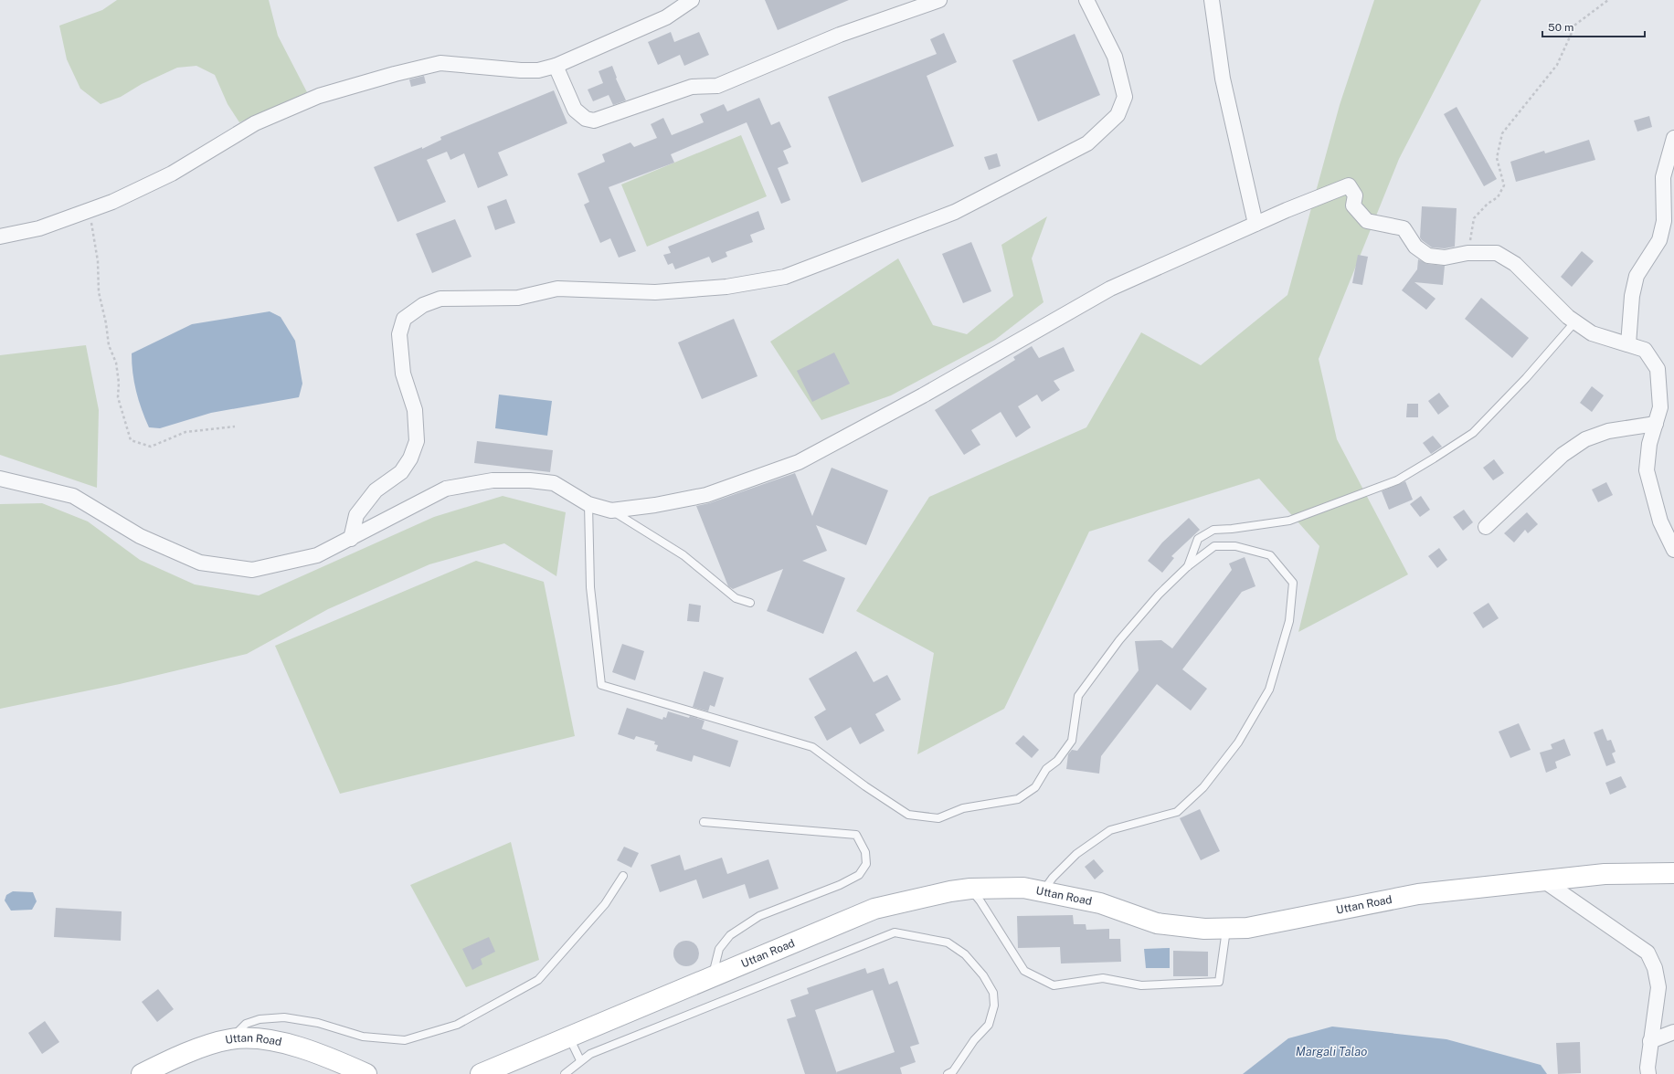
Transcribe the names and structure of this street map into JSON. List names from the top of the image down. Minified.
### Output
{"streets":{"main road":["Uttan Road"]},"water":["Margali Talao"],"scale_bar":"50 m"}
